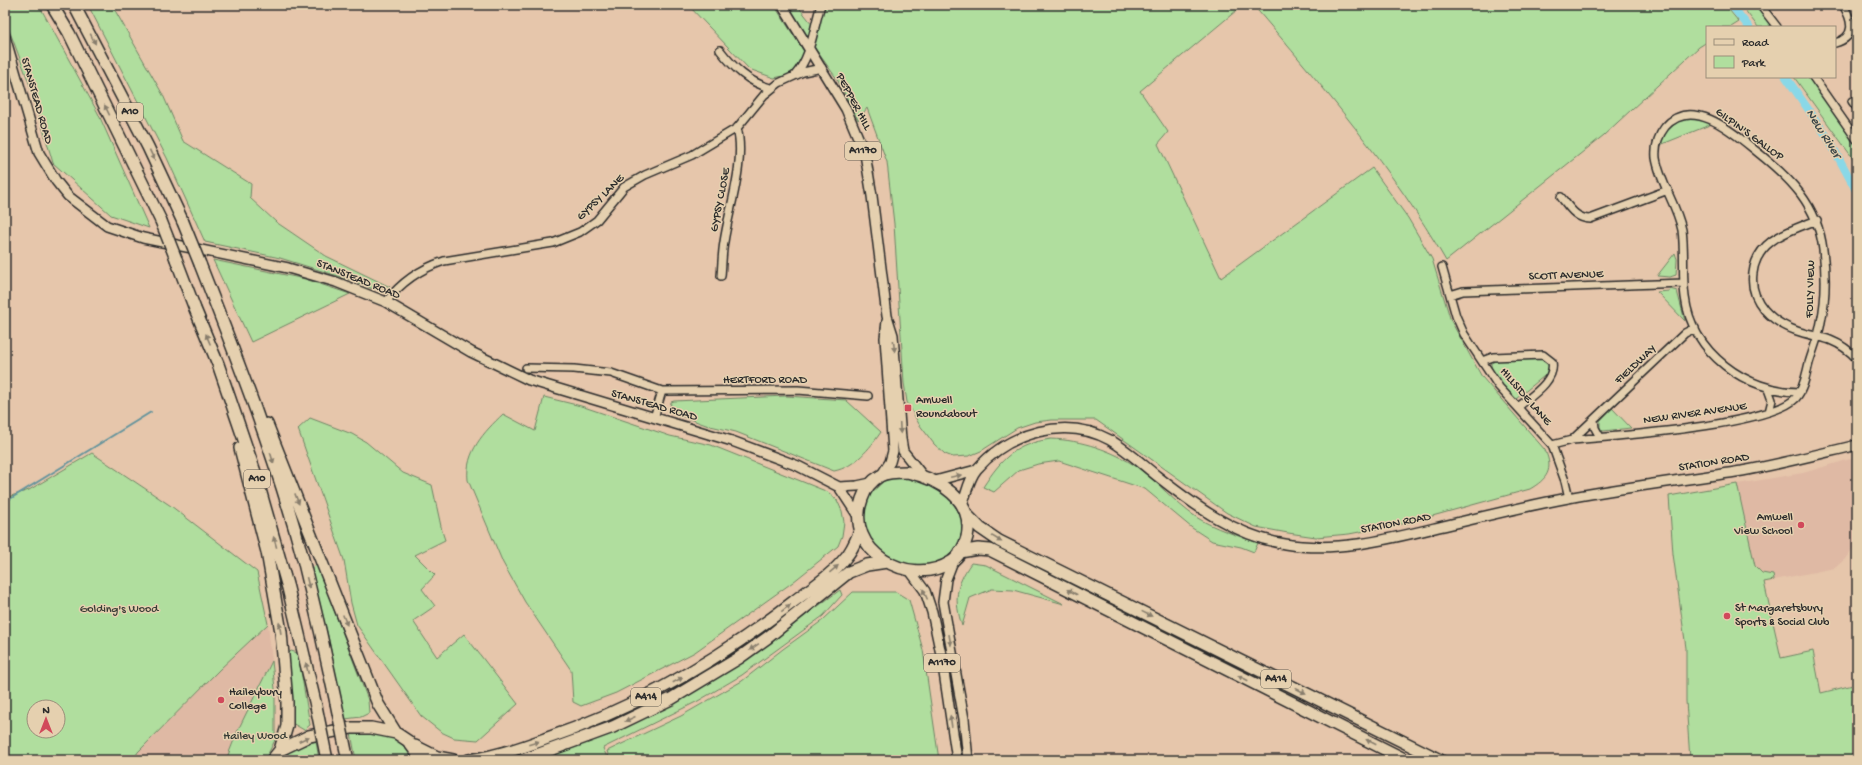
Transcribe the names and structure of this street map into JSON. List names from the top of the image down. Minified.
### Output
{"streets":{"highway":["A10","A414"],"main road":["STANSTEAD ROAD","PEPPER HILL","A1170","STATION ROAD"],"street":["GILPIN'S GALLOP","GYPSY LANE","GYPSY CLOSE","SCOTT AVENUE","FOLLY VIEW","FIELDWAY","HERTFORD ROAD","HILLSIDE LANE","NEW RIVER AVENUE"]},"crossings":[["STANSTEAD ROAD","PEPPER HILL"],["STANSTEAD ROAD","A1170"],["STANSTEAD ROAD","GYPSY LANE"],["STANSTEAD ROAD","STATION ROAD"],["STANSTEAD ROAD","A414"],["PEPPER HILL","A1170"],["PEPPER HILL","GYPSY LANE"],["PEPPER HILL","STATION ROAD"],["PEPPER HILL","A414"],["GILPIN'S GALLOP","SCOTT AVENUE"],["GILPIN'S GALLOP","FOLLY VIEW"],["GILPIN'S GALLOP","FIELDWAY"],["GILPIN'S GALLOP","NEW RIVER AVENUE"],["A1170","STATION ROAD"],["A1170","A414"],["GYPSY LANE","GYPSY CLOSE"],["SCOTT AVENUE","HILLSIDE LANE"],["FIELDWAY","NEW RIVER AVENUE"],["HILLSIDE LANE","NEW RIVER AVENUE"],["HILLSIDE LANE","STATION ROAD"],["STATION ROAD","A414"]],"water":["New River"],"parks":["Golding's Wood","Hailey Wood"],"places":{"transit":["Amwell Roundabout"],"other":["Amwell View School","St Margaretsbury Sports & Social Club","Haileybury College"]},"legend":["Road","Park"],"north":"top"}
